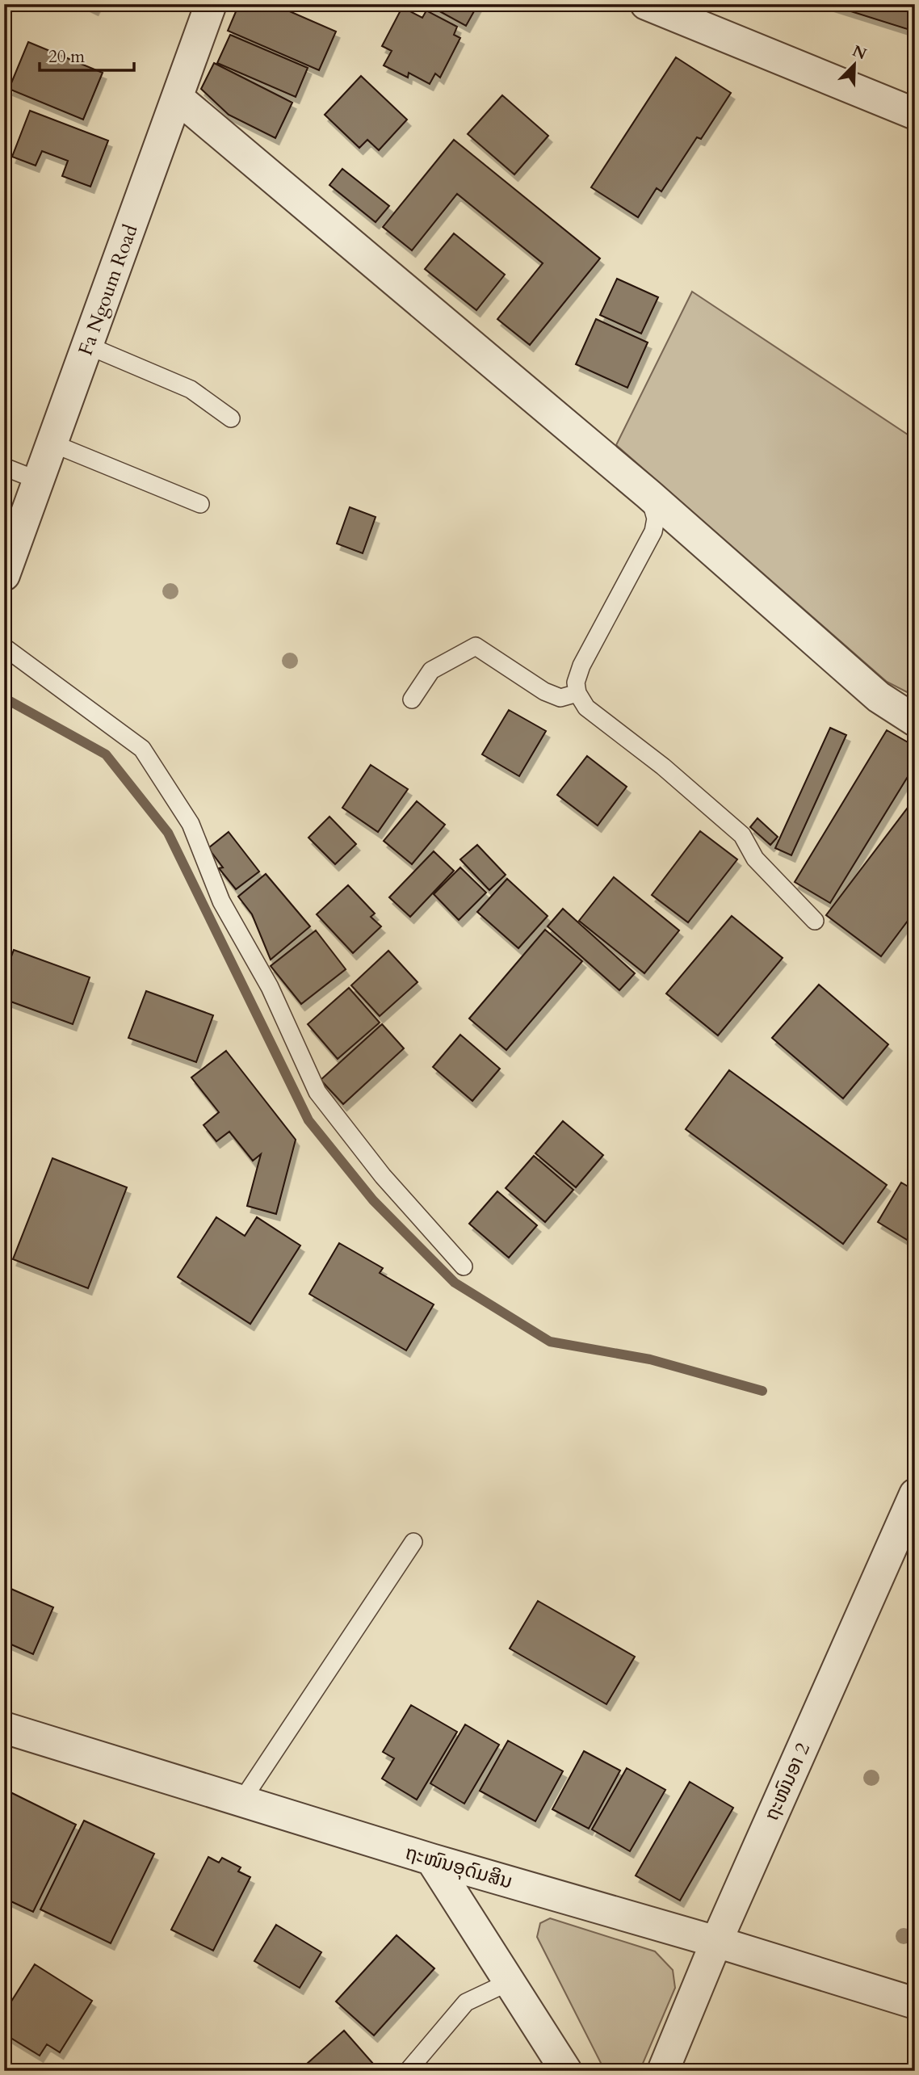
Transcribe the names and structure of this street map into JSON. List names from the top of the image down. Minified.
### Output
{"streets":{"street":["Fa Ngoum Road","ຖະໜົນອາ 2","ຖະໜົນອຸດົມສິນ"]},"crossings":[["ຖະໜົນອາ 2","ຖະໜົນອຸດົມສິນ"]],"scale_bar":"20 m","north":"top right"}
